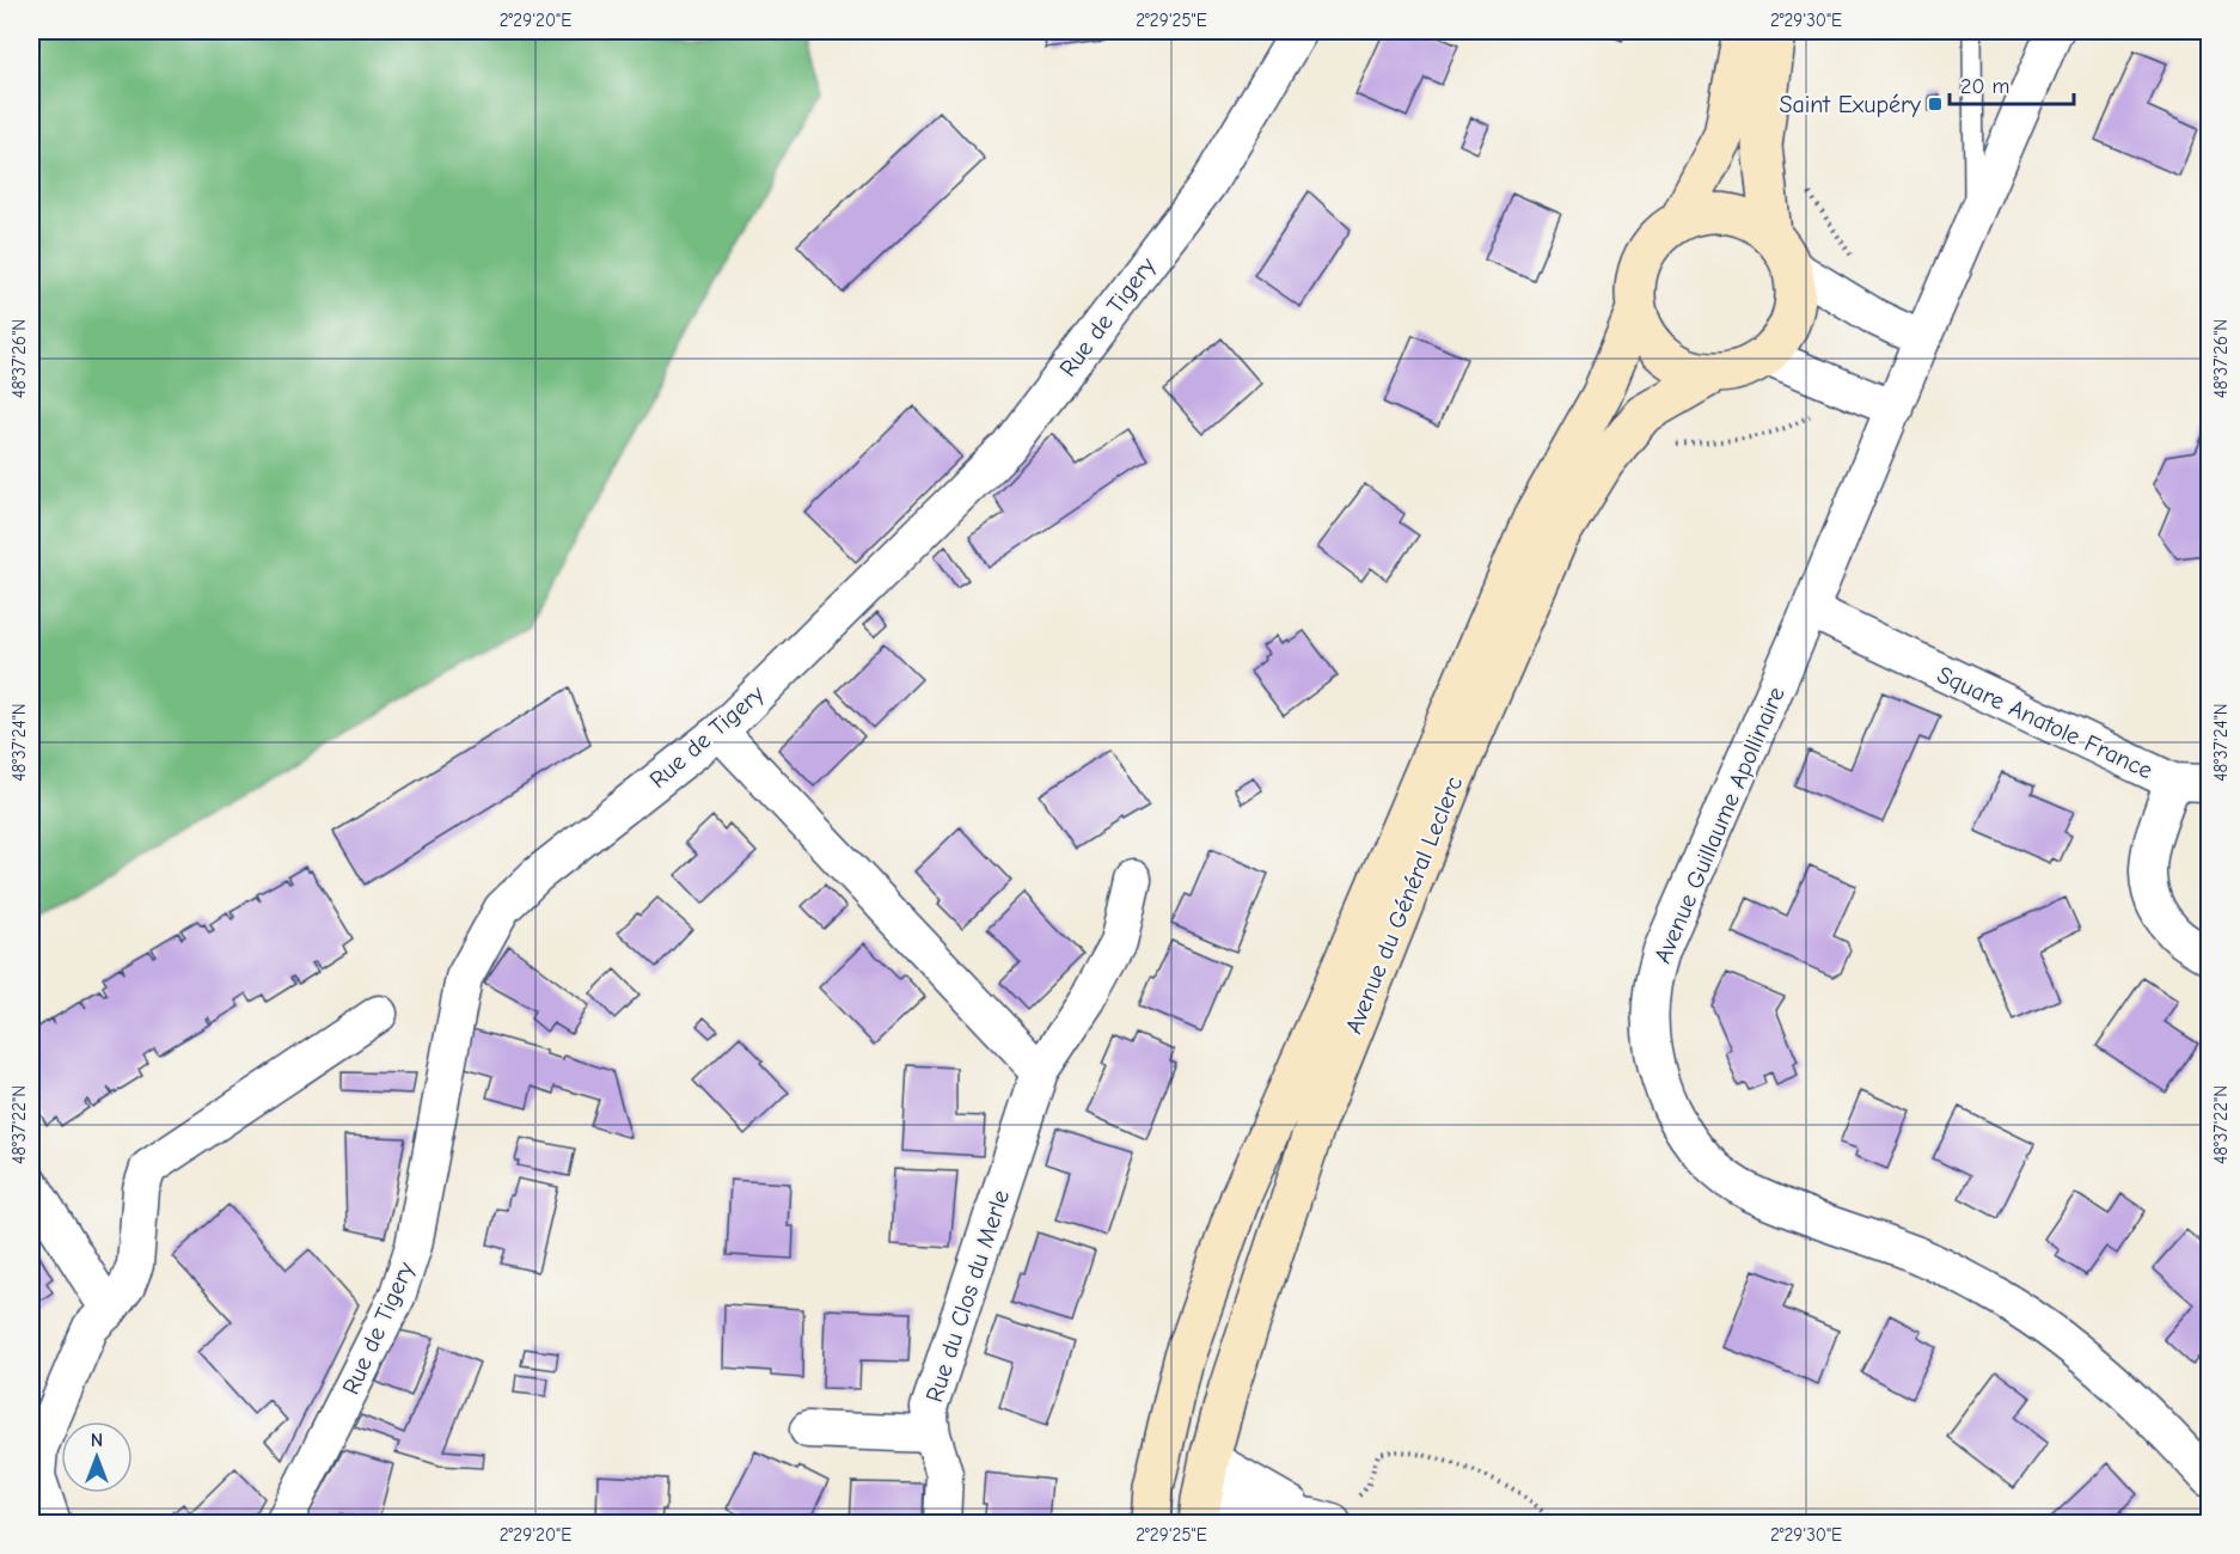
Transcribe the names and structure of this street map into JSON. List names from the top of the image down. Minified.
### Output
{"streets":{"main road":["Avenue du Général Leclerc"],"street":["Rue de Tigery","Square Anatole France","Avenue Guillaume Apollinaire","Rue du Clos du Merle"]},"crossings":[["Square Anatole France","Avenue Guillaume Apollinaire"]],"places":{"transit":["Saint Exupéry"]},"scale_bar":"20 m","north":"top","coordinates":["2°29'20\"E","2°29'25\"E","2°29'30\"E","48°37'26\"N","48°37'24\"N","48°37'22\"N"]}
